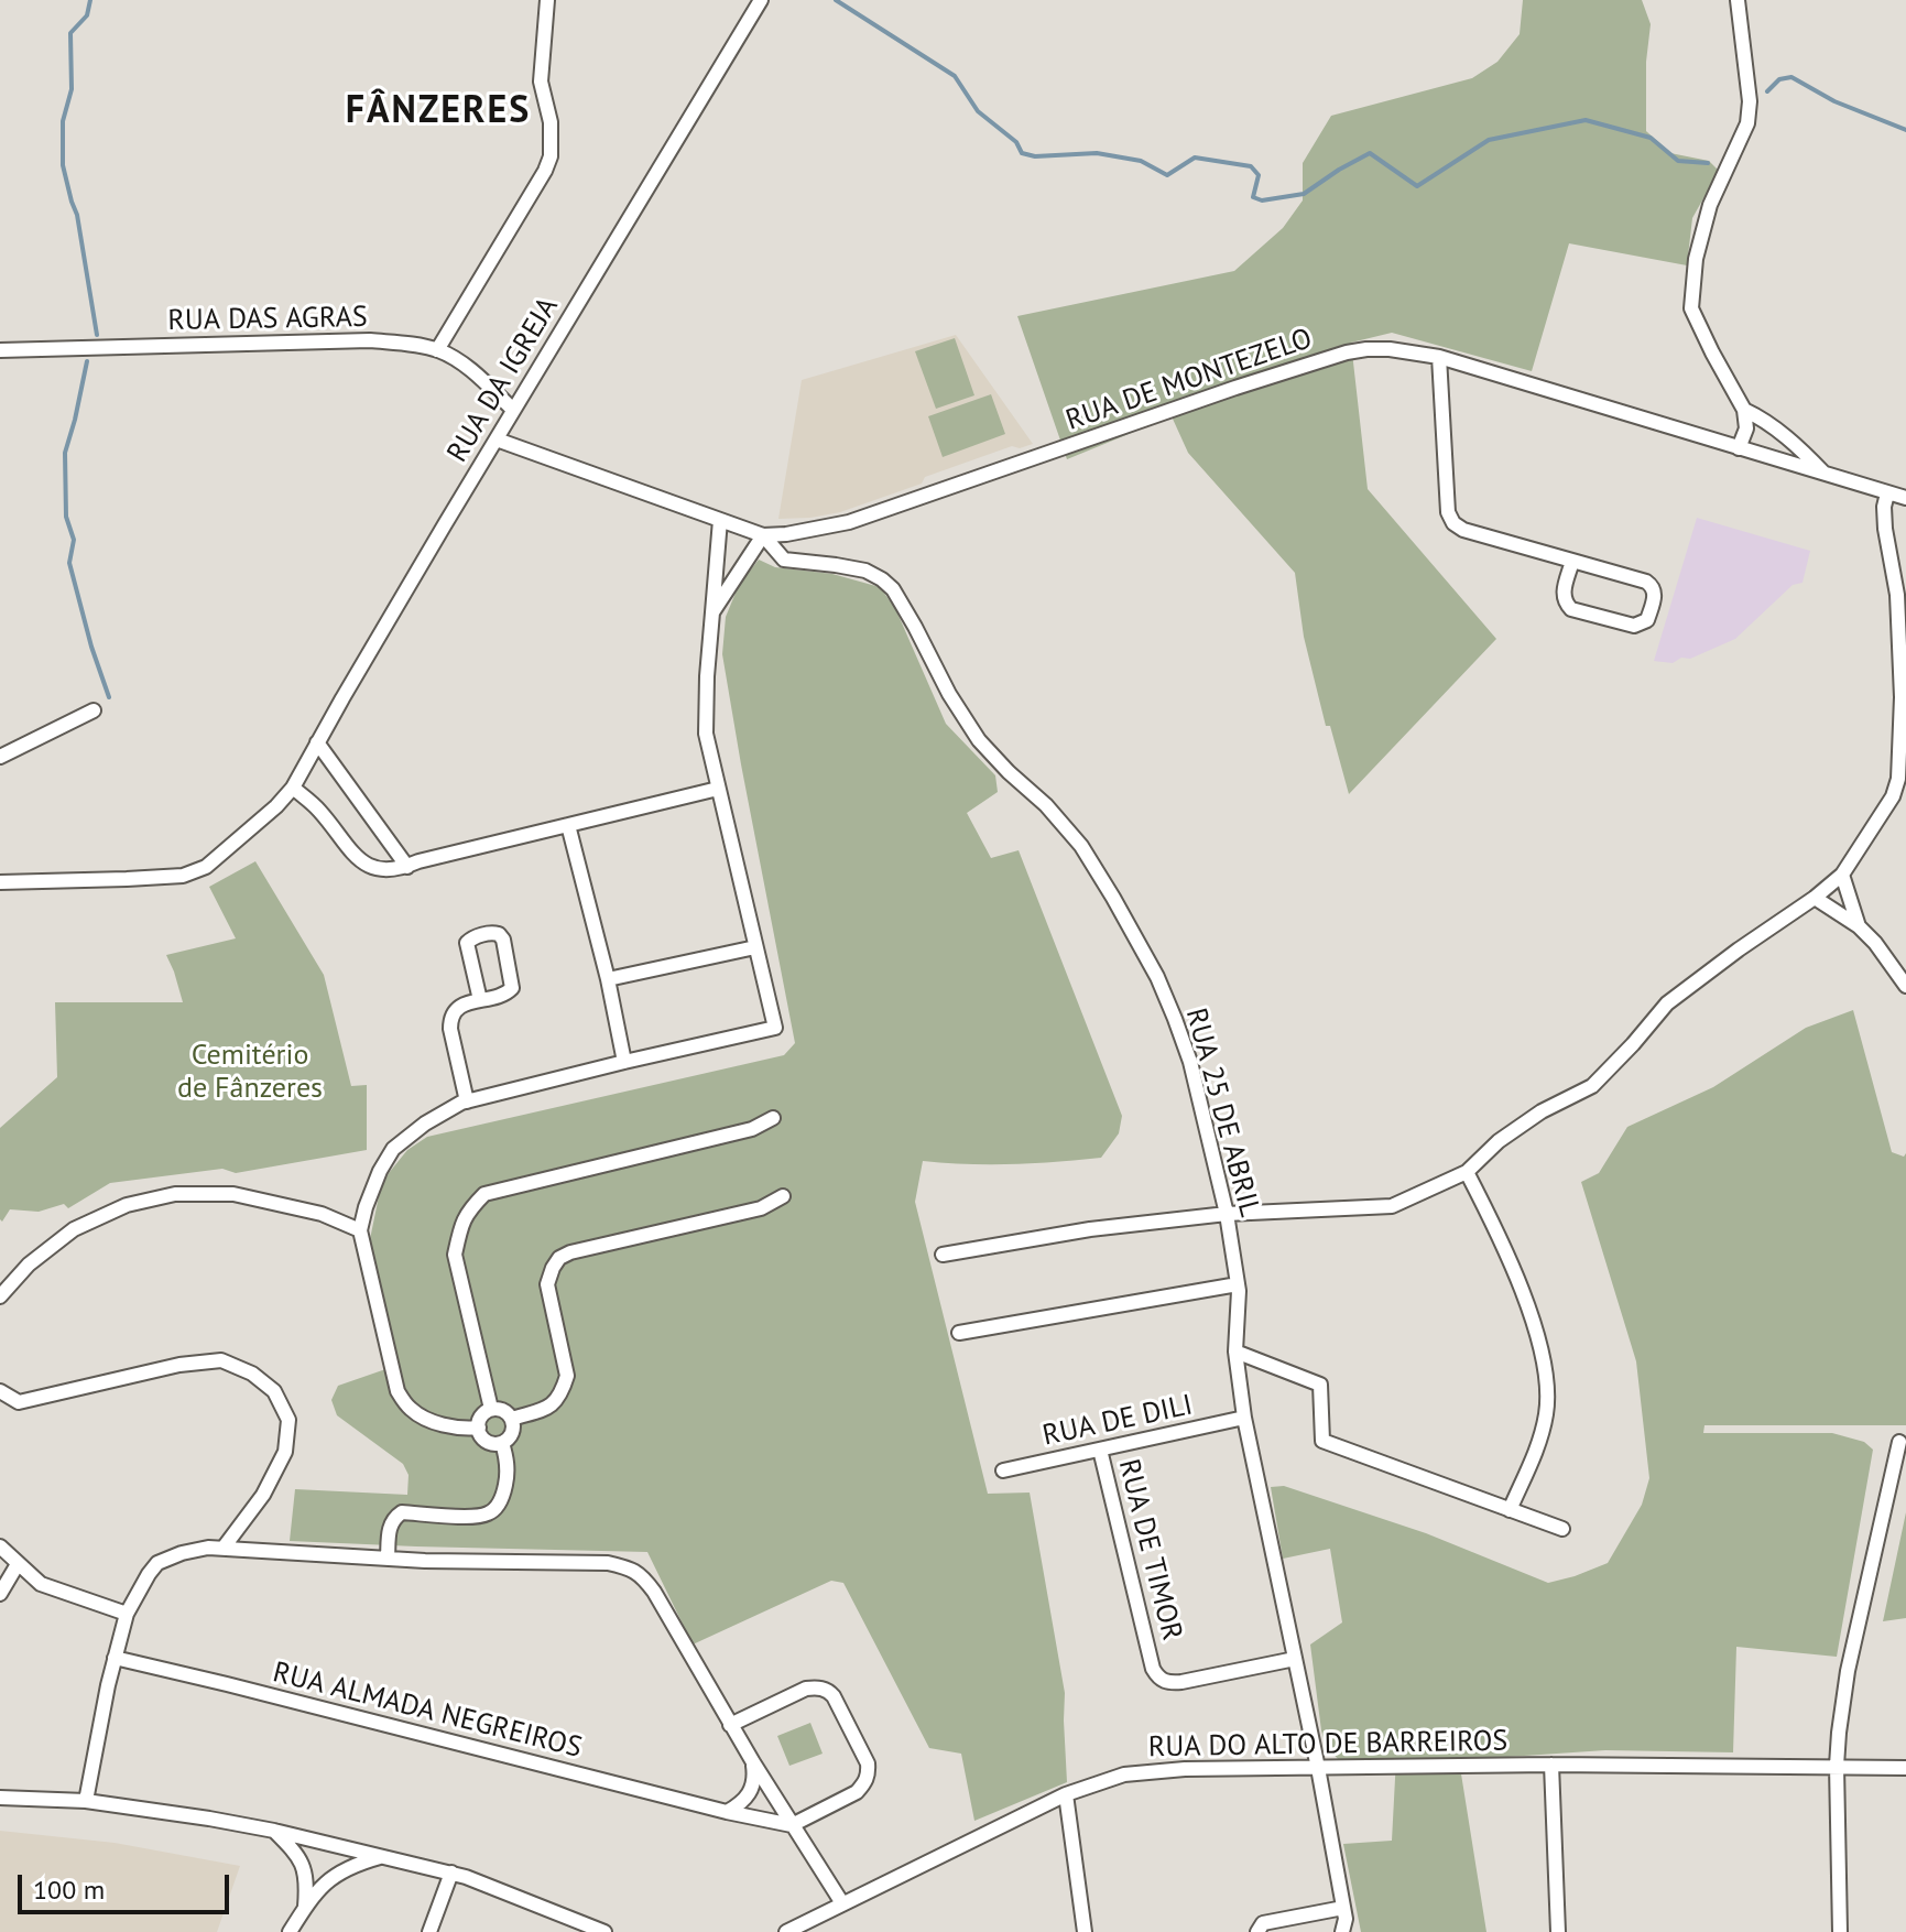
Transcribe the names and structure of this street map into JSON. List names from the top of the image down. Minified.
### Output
{"streets":{"street":["RUA DAS AGRAS","RUA DA IGREJA","RUA DE MONTEZELO","RUA 25 DE ABRIL","RUA DE DILI","RUA DE TIMOR","RUA ALMADA NEGREIROS","RUA DO ALTO DE BARREIROS"]},"crossings":[["RUA DAS AGRAS","RUA DA IGREJA"],["RUA DA IGREJA","RUA DE MONTEZELO"],["RUA DE MONTEZELO","RUA 25 DE ABRIL"],["RUA 25 DE ABRIL","RUA DE DILI"],["RUA 25 DE ABRIL","RUA DE TIMOR"],["RUA 25 DE ABRIL","RUA DO ALTO DE BARREIROS"],["RUA DE DILI","RUA DE TIMOR"]],"districts":["FÂNZERES"],"parks":["Cemitério de Fânzeres"],"scale_bar":"100 m"}
